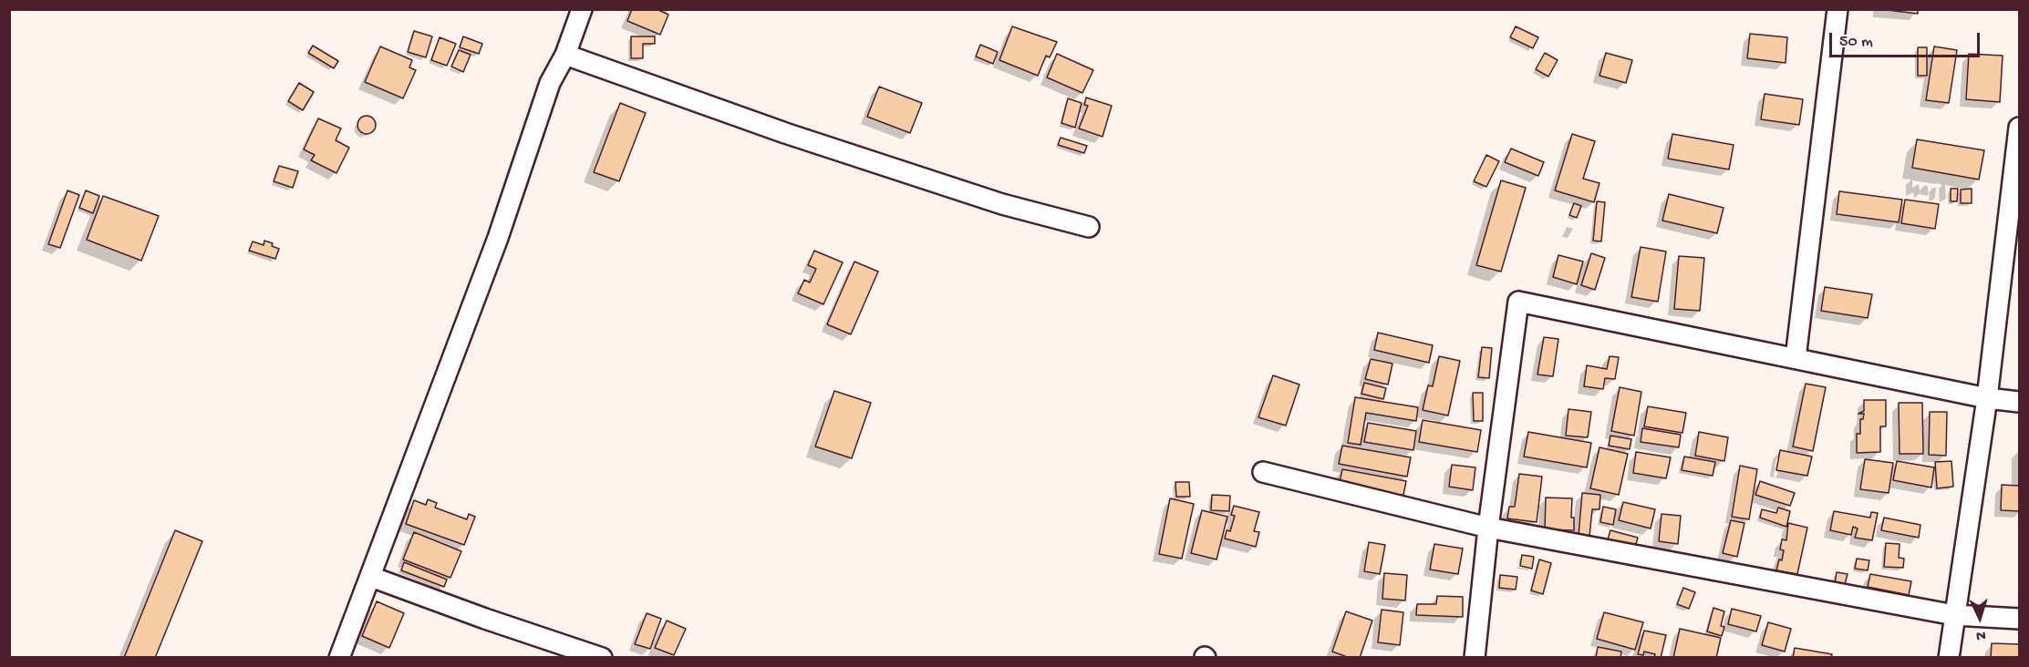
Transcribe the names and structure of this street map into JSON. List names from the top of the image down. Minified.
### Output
{"scale_bar":"50 m","north":"bottom"}
